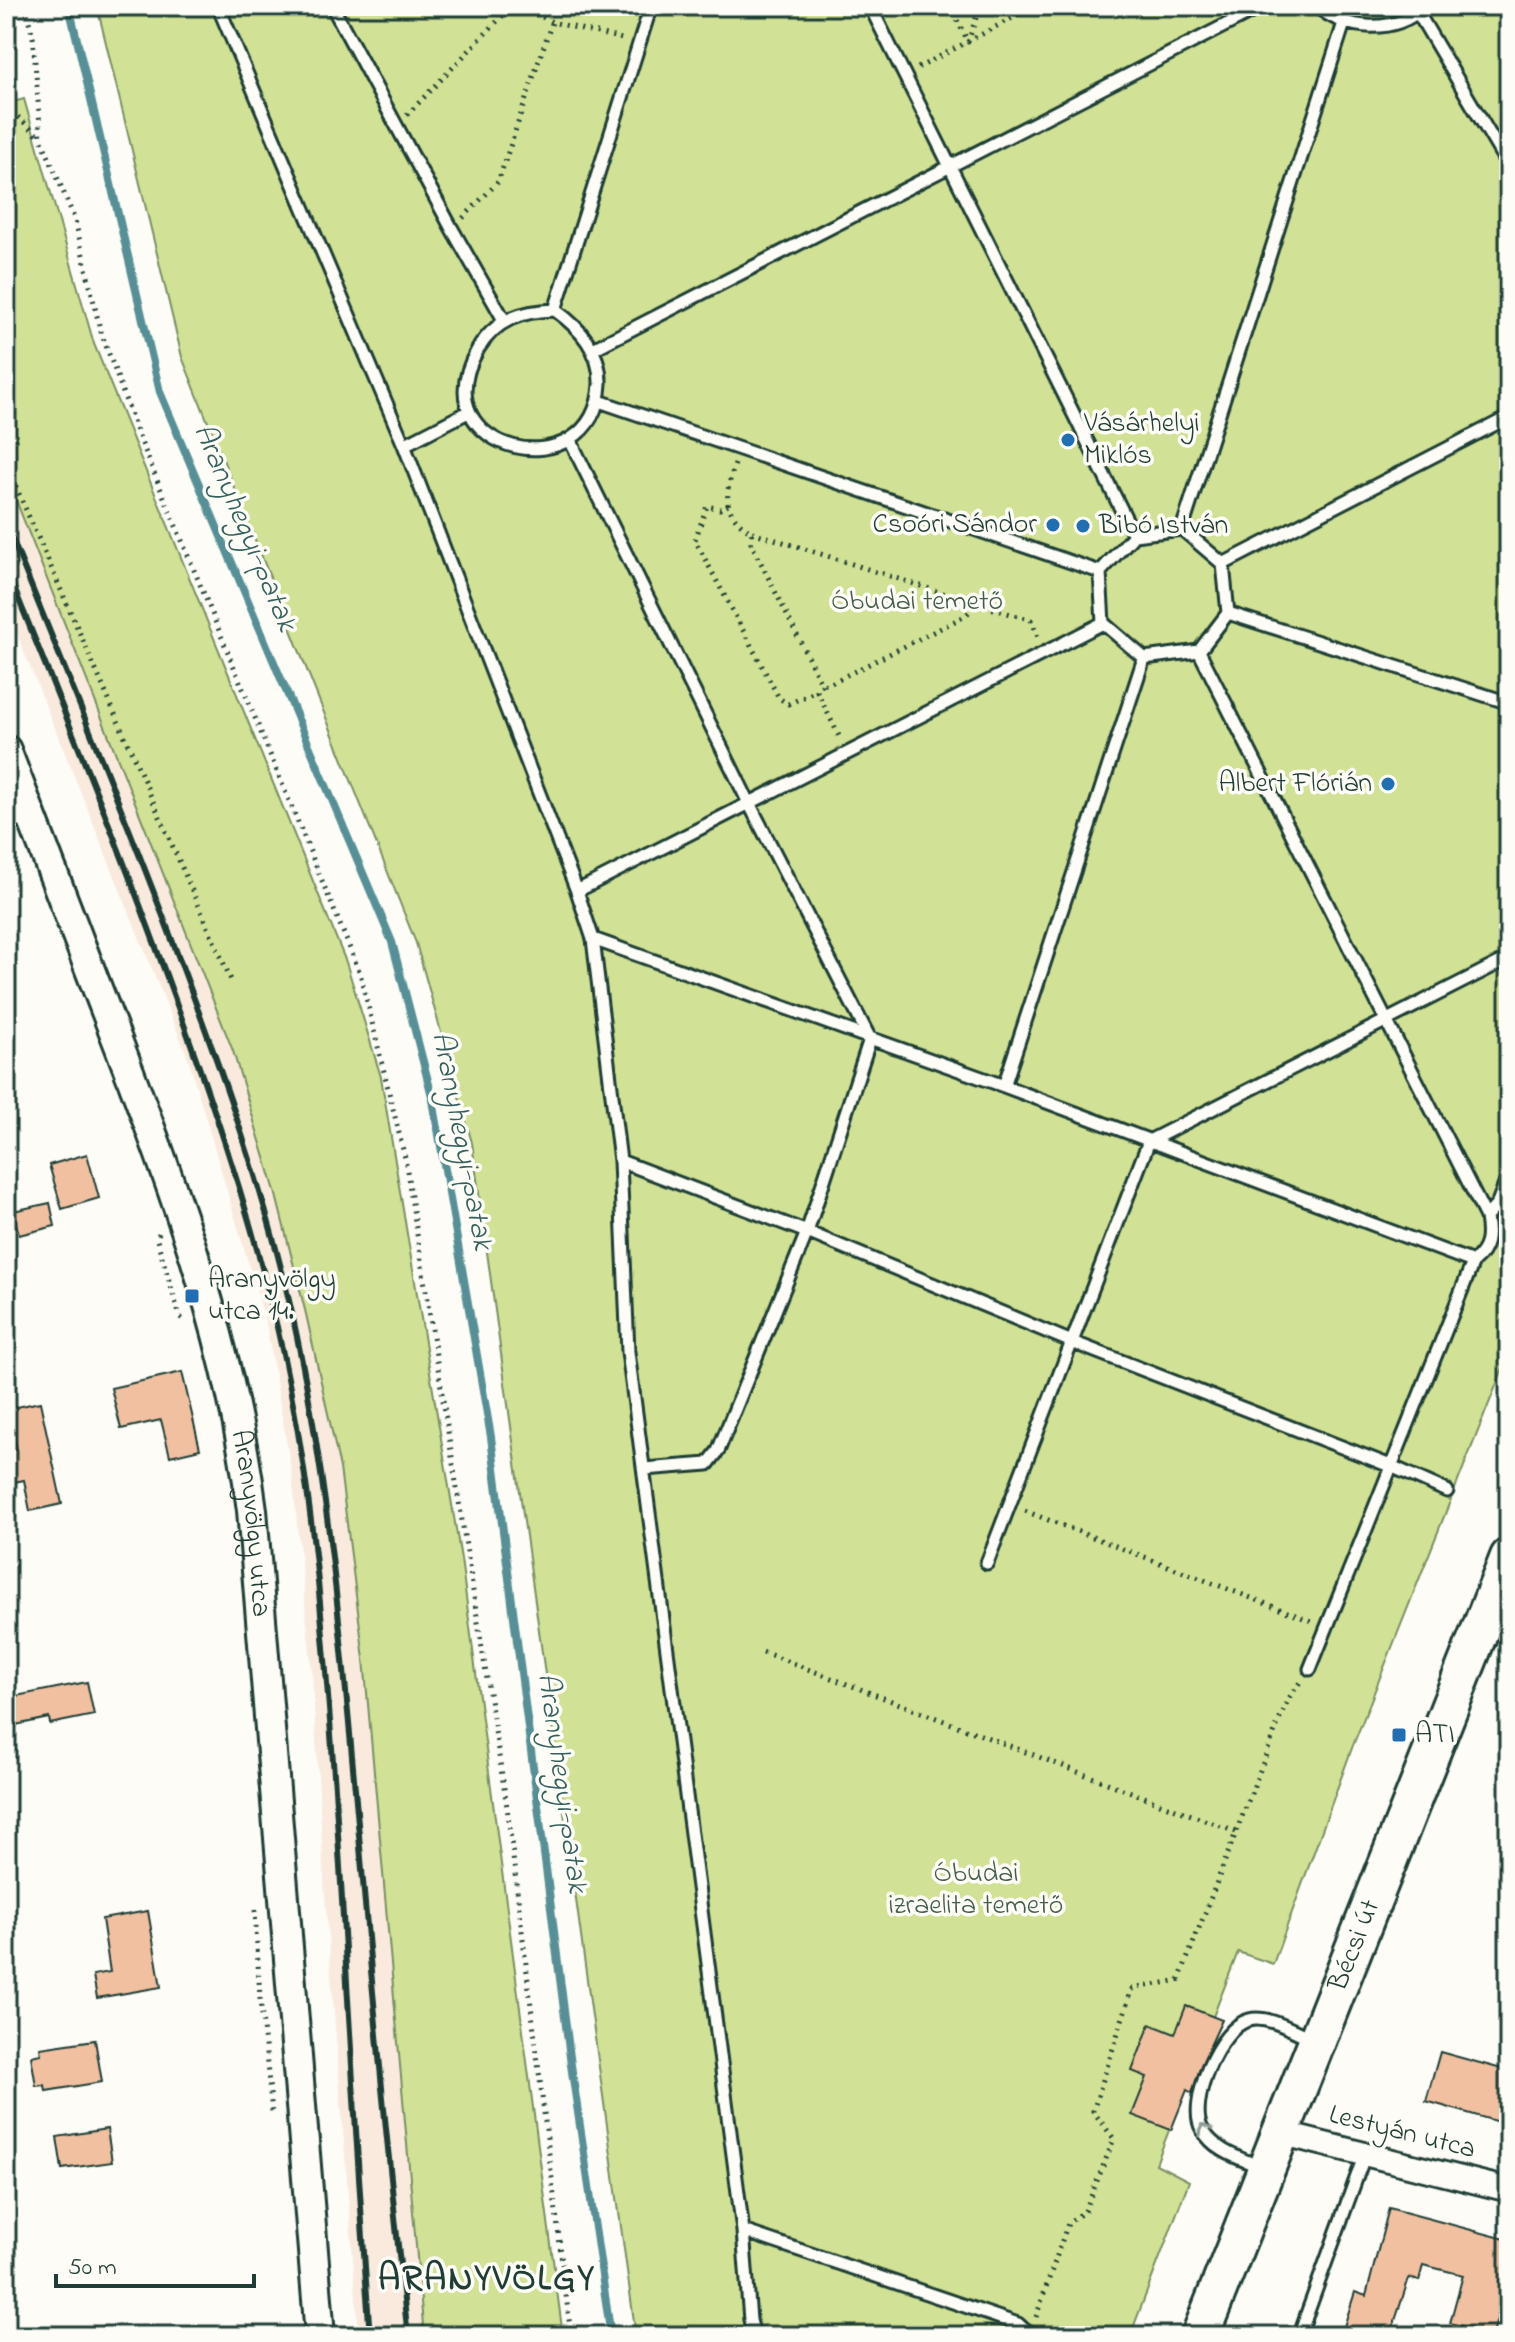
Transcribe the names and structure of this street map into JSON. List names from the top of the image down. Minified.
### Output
{"streets":{"main road":["Bécsi út"],"street":["Aranyvölgy utca","Lestyán utca"]},"crossings":[["Bécsi út","Lestyán utca"]],"districts":["ARANYVÖLGY"],"water":["Aranyhegyi-patak"],"parks":["Óbudai temető","Óbudai izraelita temető"],"places":{"other":["Vásárhelyi Miklós","Csoóri Sándor","Bibó István","Albert Flórián"],"transit":["Aranyvölgy utca 14.","ATI"]},"scale_bar":"50 m"}
